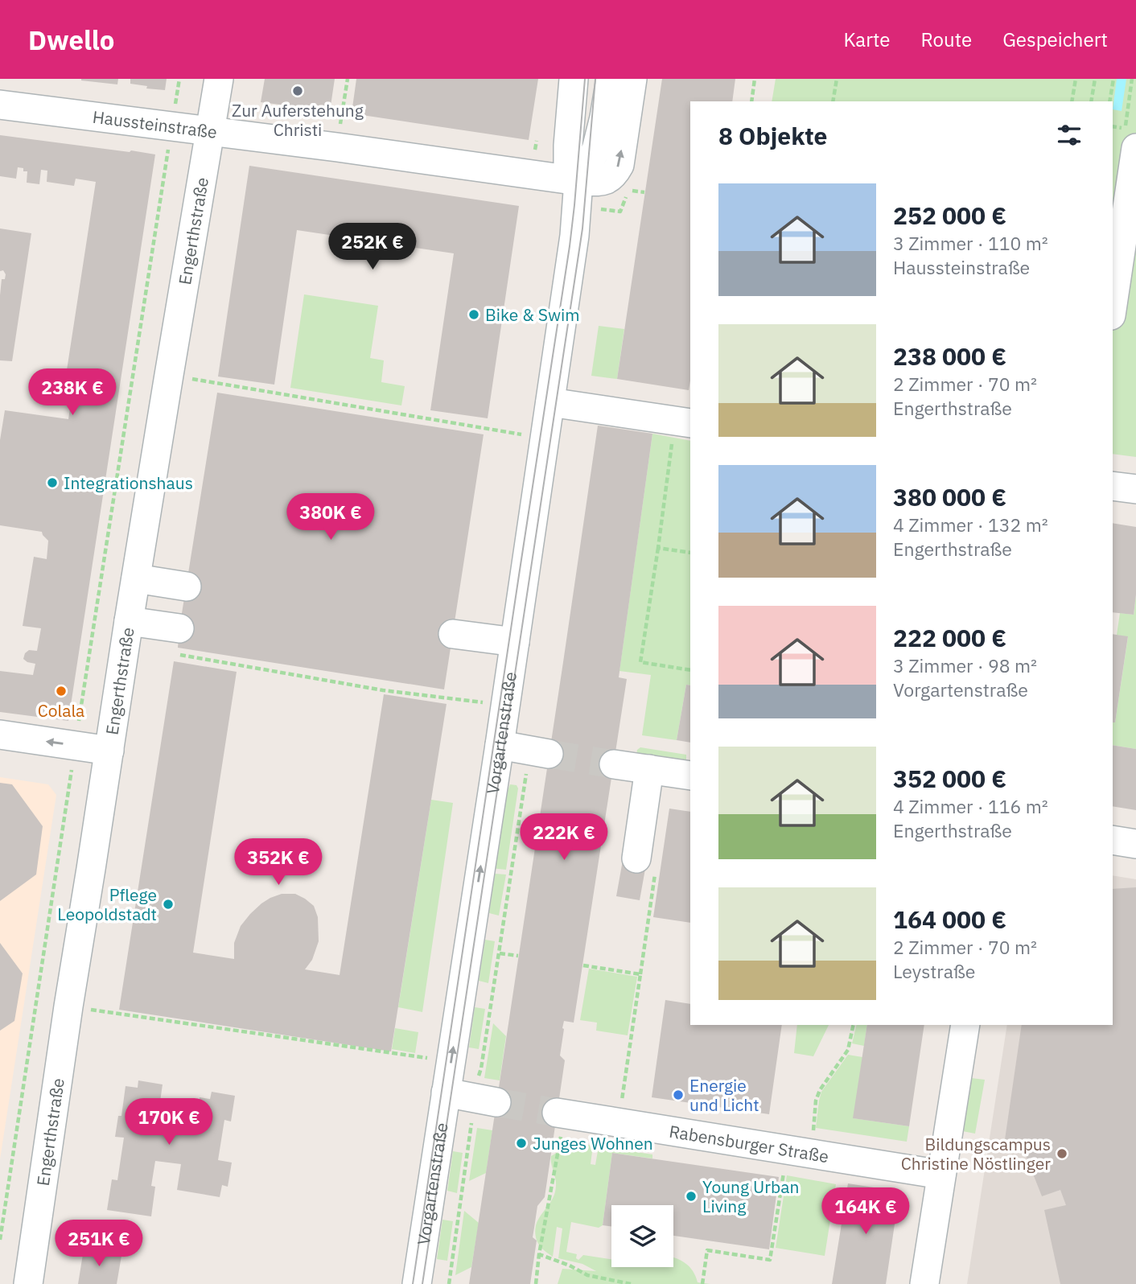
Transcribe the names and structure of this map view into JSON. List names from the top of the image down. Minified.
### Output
{"streets":{"street":["Haussteinstraße","Engerthstraße","Vorgartenstraße","Rabensburger Straße"]},"crossings":[["Haussteinstraße","Engerthstraße"],["Haussteinstraße","Vorgartenstraße"]],"places":["Zur Auferstehung Christi","Bike & Swim","Integrationshaus","Colala","Pflege Leopoldstadt","Energie und Licht","Junges Wohnen","Bildungscampus Christine Nöstlinger","Young Urban Living"],"page":{"header":"Dwello","nav":["Karte","Route","Gespeichert"],"heading":"8 Objekte","list":[{"name":"252 000 €","note":"3 Zimmer · 110 m² · Haussteinstraße"},{"name":"238 000 €","note":"2 Zimmer · 70 m² · Engerthstraße"},{"name":"380 000 €","note":"4 Zimmer · 132 m² · Engerthstraße"},{"name":"222 000 €","note":"3 Zimmer · 98 m² · Vorgartenstraße"},{"name":"352 000 €","note":"4 Zimmer · 116 m² · Engerthstraße"},{"name":"164 000 €","note":"2 Zimmer · 70 m² · Leystraße"}],"price":["252K €","238K €","380K €","222K €","352K €","170K €","164K €","251K €"]}}
